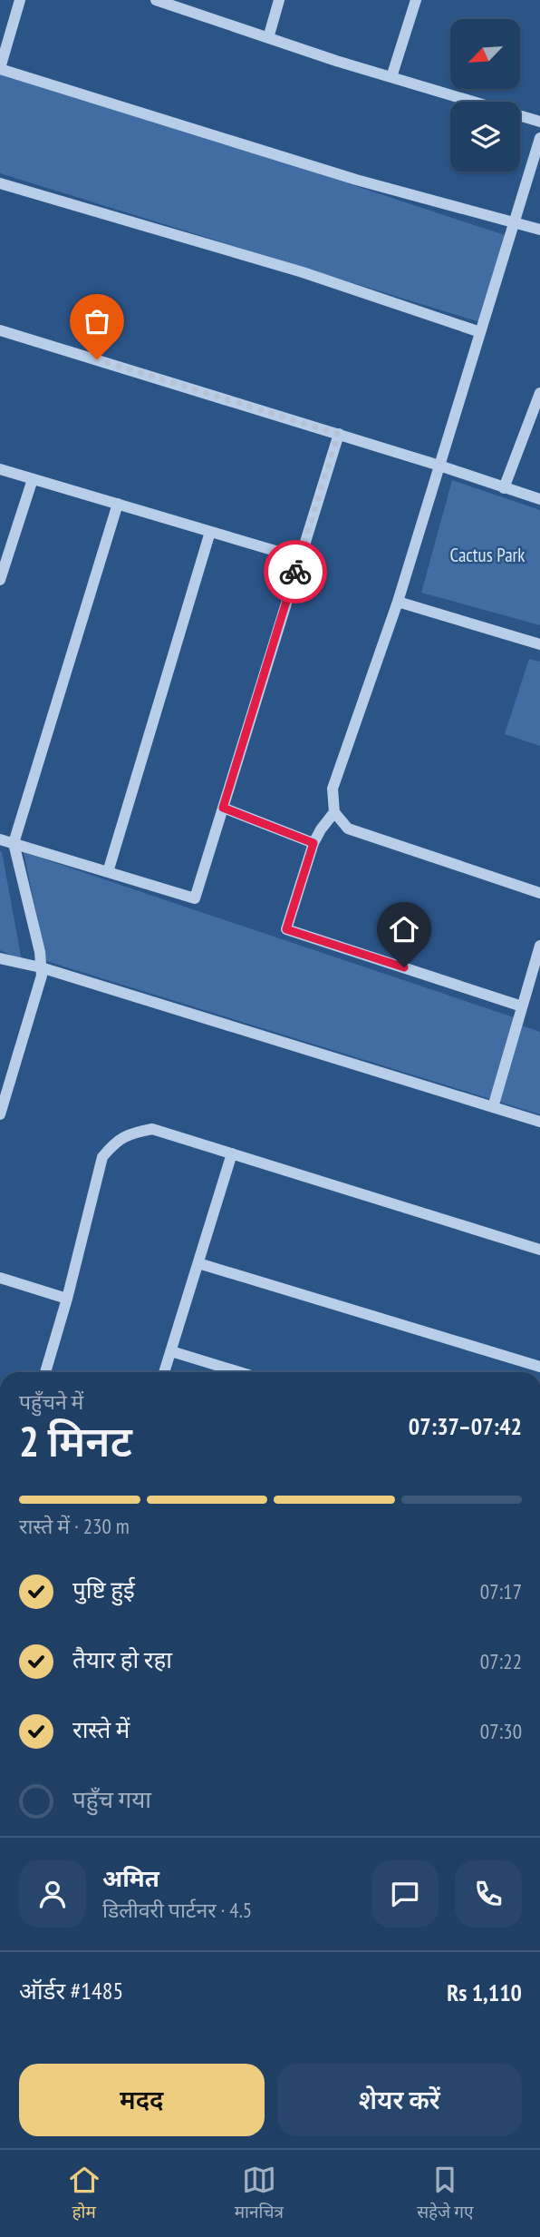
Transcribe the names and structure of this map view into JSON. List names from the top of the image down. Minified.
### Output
{"parks":["Cactus Park"],"north":"bottom left","page":{"heading":["2 मिनट","पहुँचने में","07:37–07:42"],"panel":["अमित","डिलीवरी पार्टनर · 4.5","ऑर्डर #1485","Rs 1,110"],"bar":"रास्ते में · 230 m","list":[["पुष्टि हुई","07:17"],["तैयार हो रहा","07:22"],["रास्ते में","07:30"],"पहुँच गया"],"buttons":["मदद","शेयर करें"],"tabs":["होम","मानचित्र","सहेजे गए"]}}
